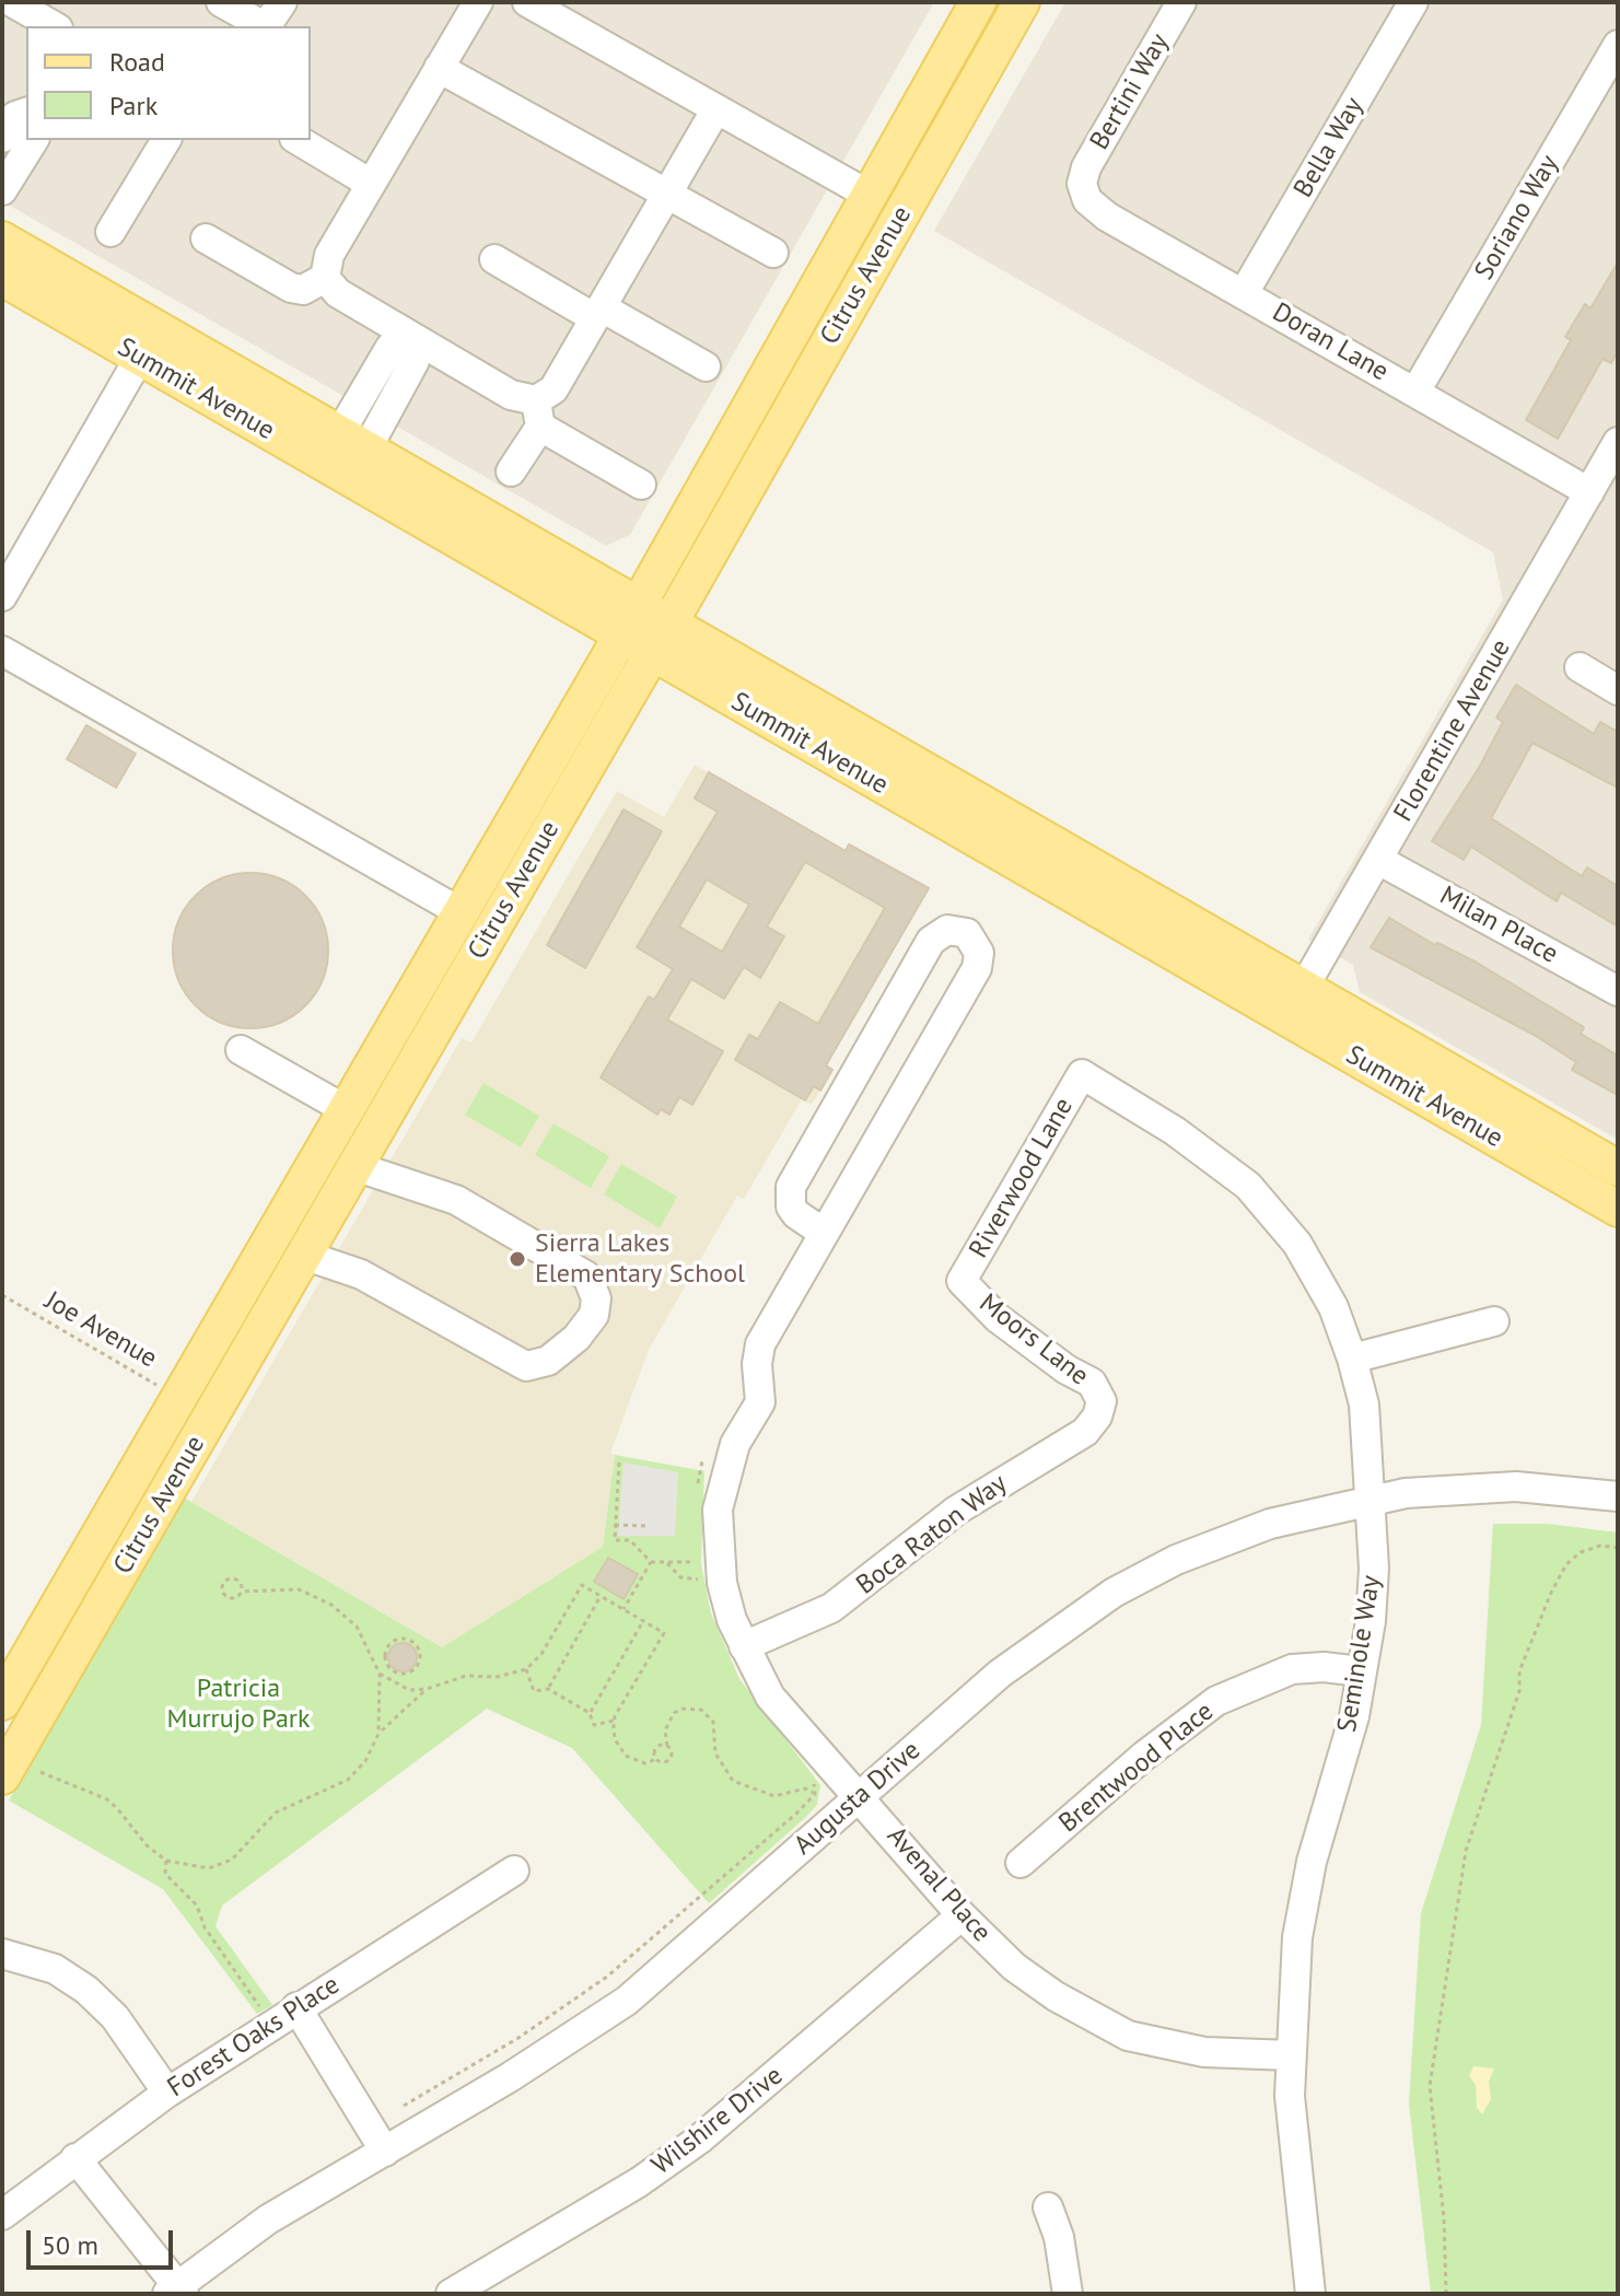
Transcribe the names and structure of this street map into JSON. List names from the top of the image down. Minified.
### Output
{"streets":{"main road":["Citrus Avenue","Summit Avenue"],"street":["Bertini Way","Bella Way","Soriano Way","Doran Lane","Florentine Avenue","Milan Place","Riverwood Lane","Moors Lane","Boca Raton Way","Seminole Way","Brentwood Place","Augusta Drive","Avenal Place","Forest Oaks Place","Wilshire Drive"],"path":["Joe Avenue"]},"crossings":[["Bertini Way","Doran Lane"],["Bella Way","Doran Lane"],["Soriano Way","Doran Lane"],["Citrus Avenue","Summit Avenue"],["Citrus Avenue","Joe Avenue"],["Doran Lane","Florentine Avenue"],["Summit Avenue","Florentine Avenue"],["Florentine Avenue","Milan Place"],["Riverwood Lane","Moors Lane"],["Riverwood Lane","Seminole Way"],["Moors Lane","Boca Raton Way"],["Boca Raton Way","Avenal Place"],["Seminole Way","Brentwood Place"],["Seminole Way","Augusta Drive"],["Seminole Way","Avenal Place"],["Augusta Drive","Avenal Place"],["Avenal Place","Wilshire Drive"]],"parks":["Patricia Murrujo Park"],"places":["Sierra Lakes Elementary School"],"legend":["Road","Park"],"scale_bar":"50 m"}
